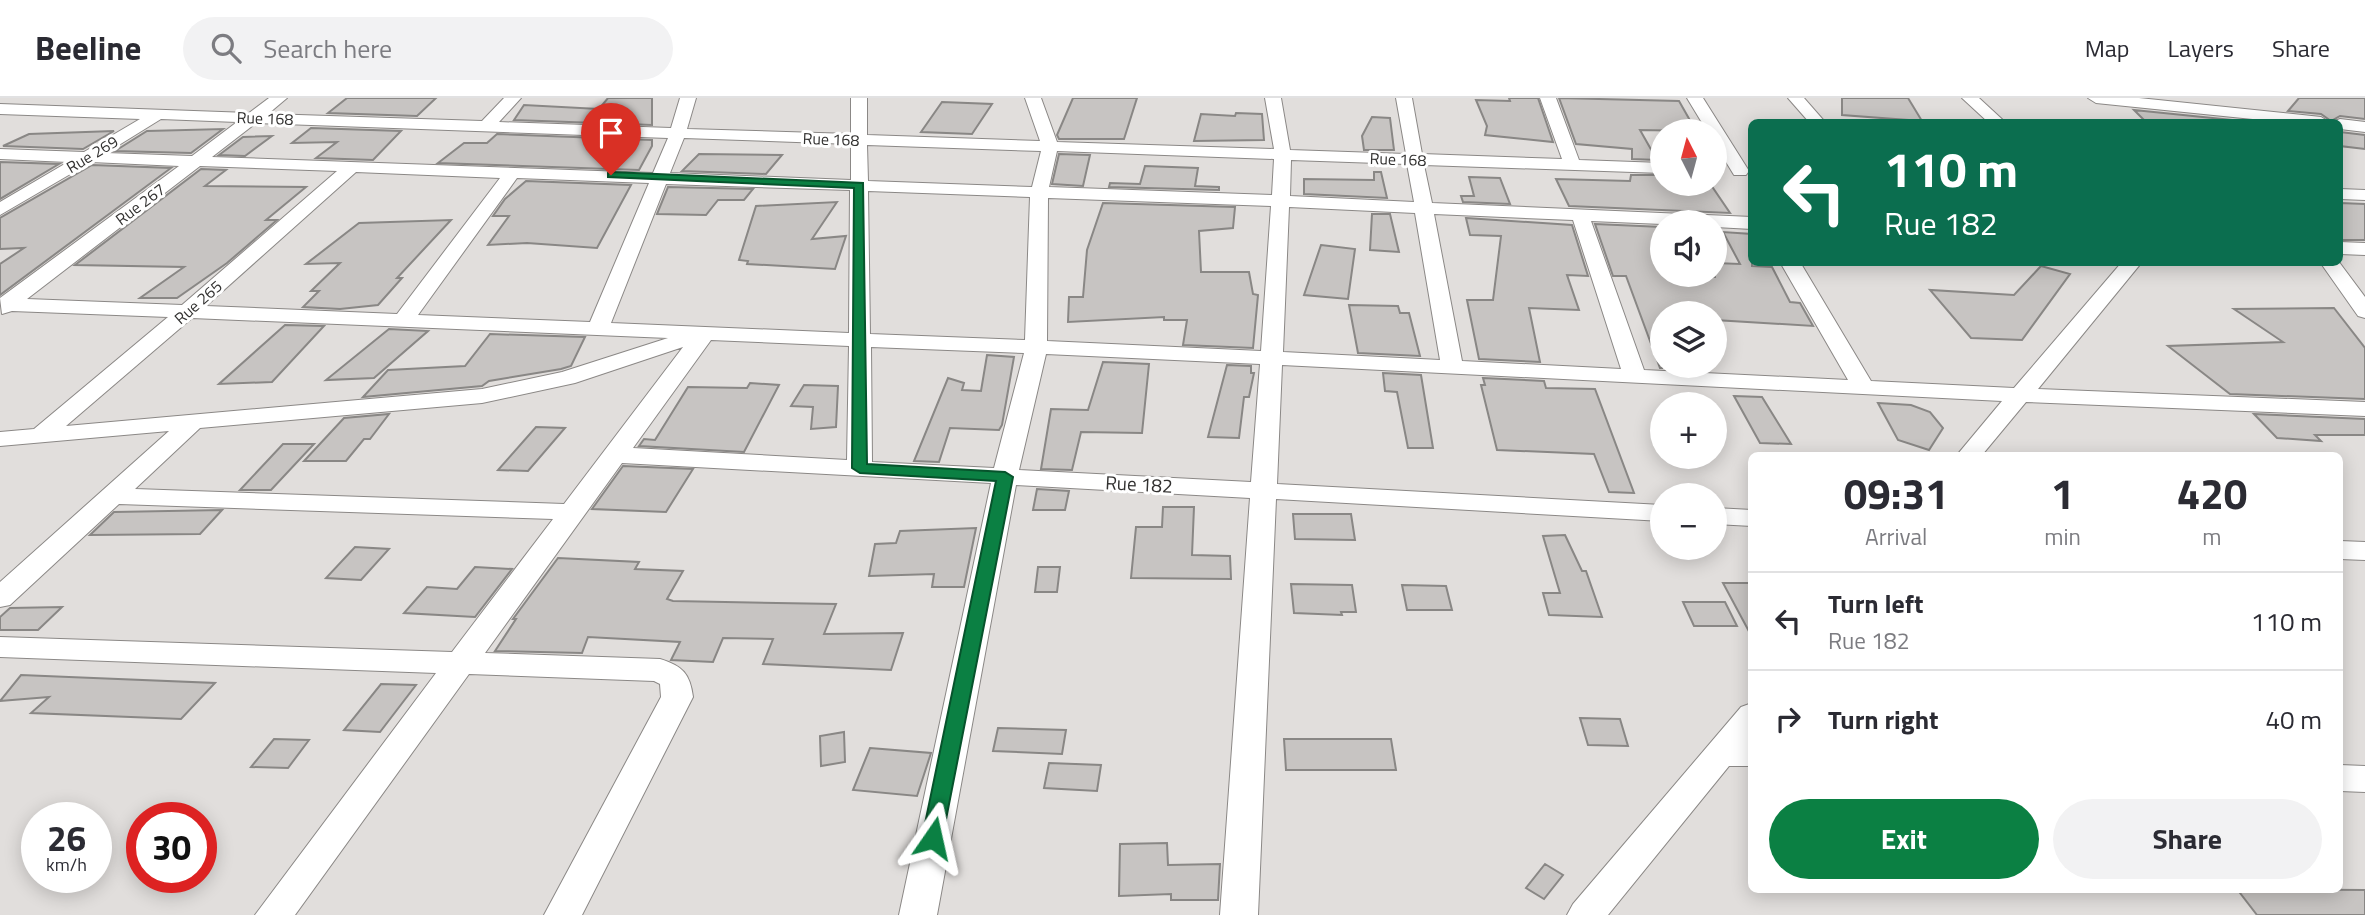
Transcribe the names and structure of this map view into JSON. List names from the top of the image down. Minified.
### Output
{"streets":{"street":["Rue 168","Rue 269","Rue 267","Rue 265","Rue 182"]},"crossings":[["Rue 168","Rue 269"],["Rue 168","Rue 267"]],"north":"top","page":{"header":"Beeline","search":"Search here","nav":["Map","Layers","Share"],"map_buttons":["+","−"],"turn":["110 m","Rue 182"],"eta":["09:31","Arrival","1","min","420","m"],"list":[{"name":"Turn left","note":"Rue 182","value":"110 m"},{"name":"Turn right","value":"40 m"}],"buttons":["Exit","Share"],"speed":"26 km/h","limit":"30"}}
